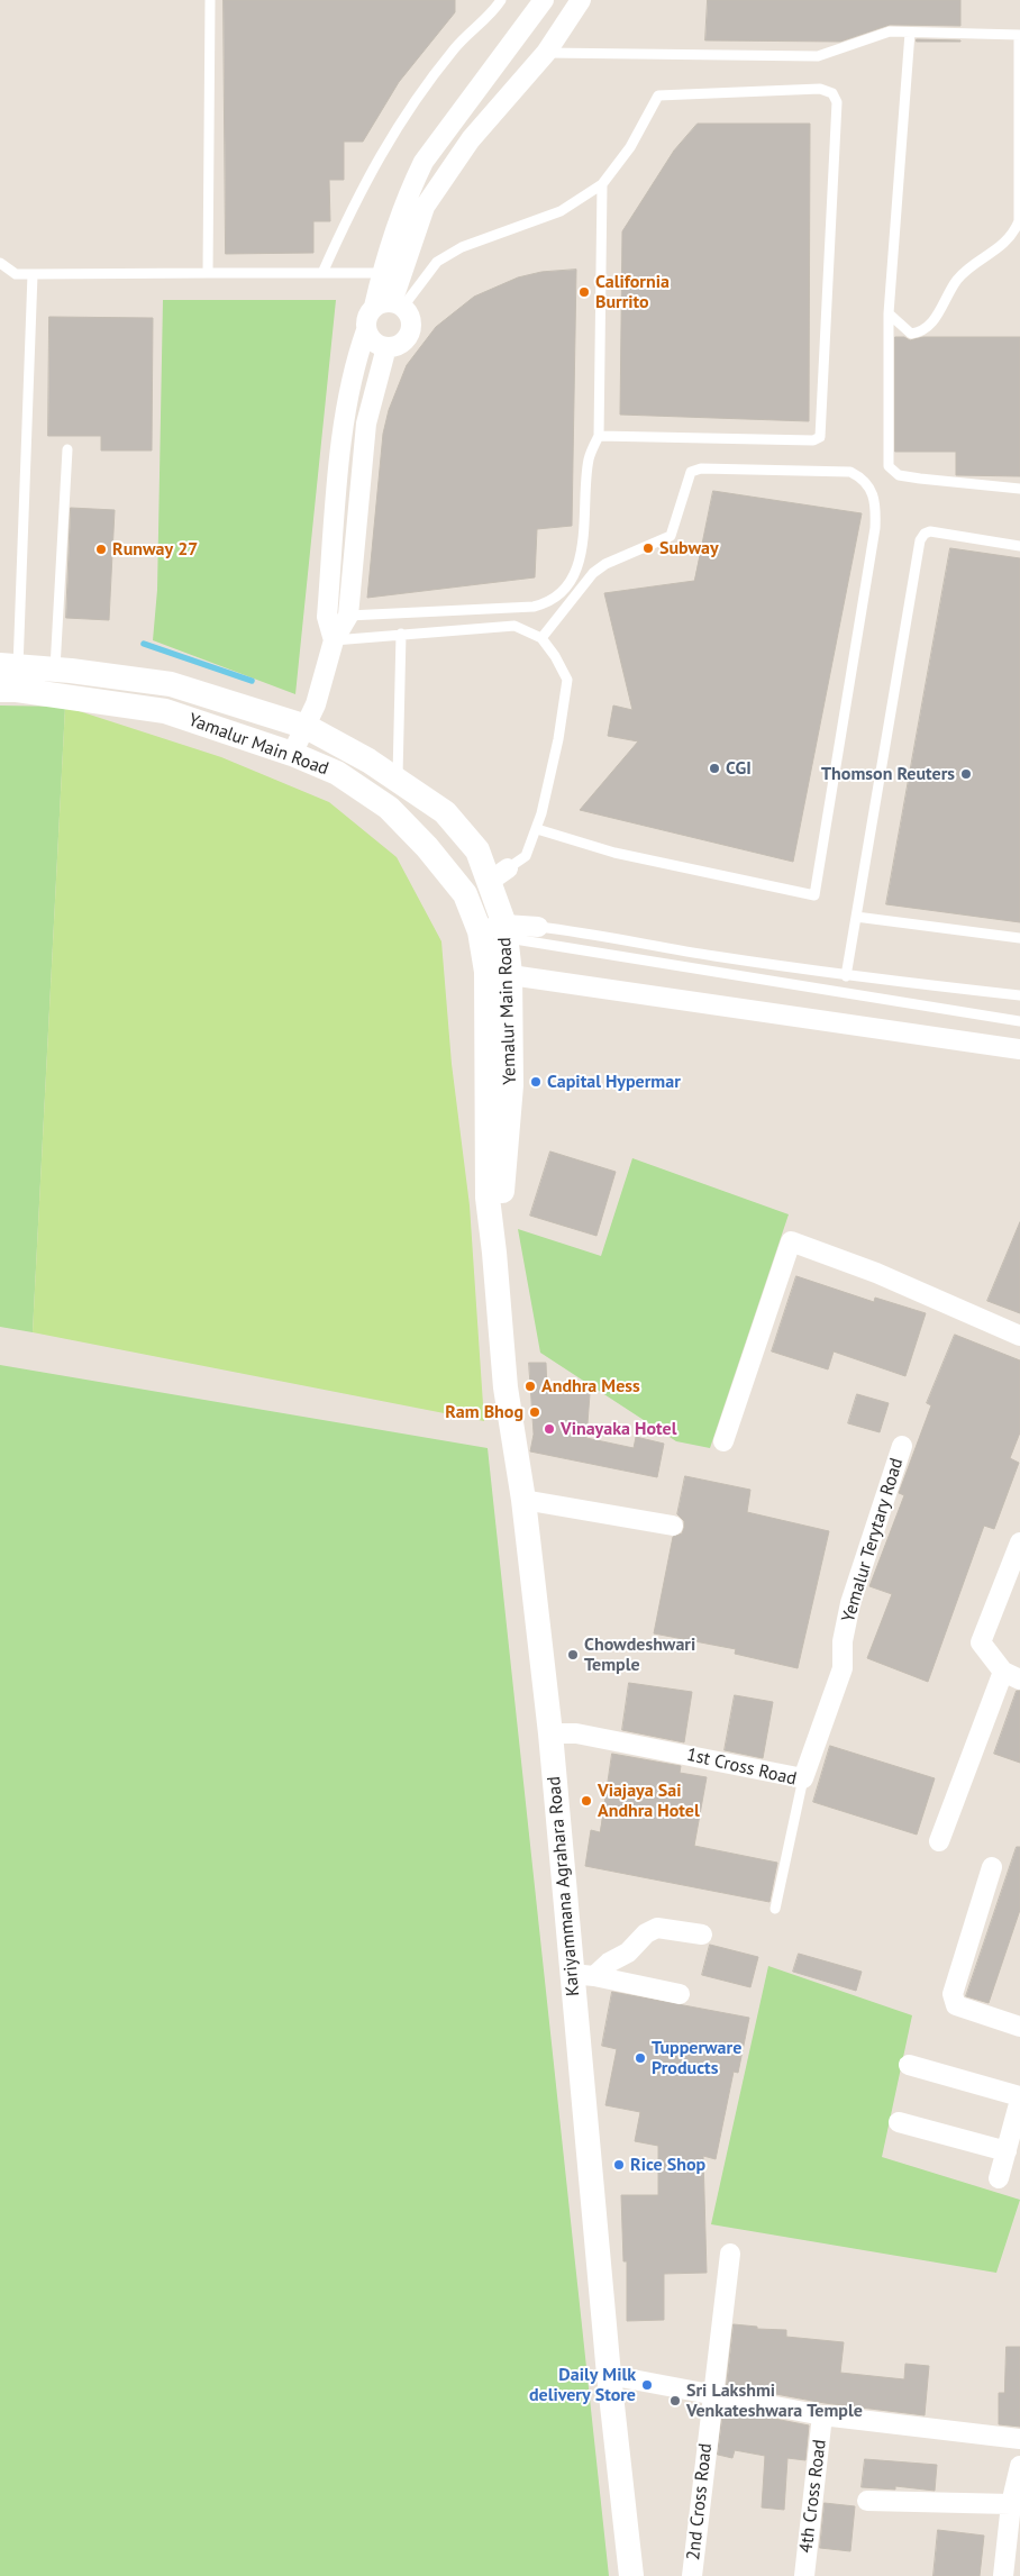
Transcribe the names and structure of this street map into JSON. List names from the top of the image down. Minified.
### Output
{"streets":{"street":["Yamalur Main Road","Yemalur Main Road","Yemalur Terytary Road","1st Cross Road","Kariyammana Agrahara Road","4th Cross Road","2nd Cross Road"]},"crossings":[["Yamalur Main Road","Yemalur Main Road"],["Yamalur Main Road","Kariyammana Agrahara Road"],["Yemalur Main Road","Kariyammana Agrahara Road"],["Yemalur Terytary Road","1st Cross Road"],["1st Cross Road","Kariyammana Agrahara Road"]],"places":["California Burrito","Subway","Runway 27","CGI","Thomson Reuters","Capital Hypermar","Andhra Mess","Ram Bhog","Vinayaka Hotel","Chowdeshwari Temple","Viajaya Sai Andhra Hotel","Tupperware Products","Rice Shop","Daily Milk delivery Store","Sri Lakshmi Venkateshwara Temple"]}
